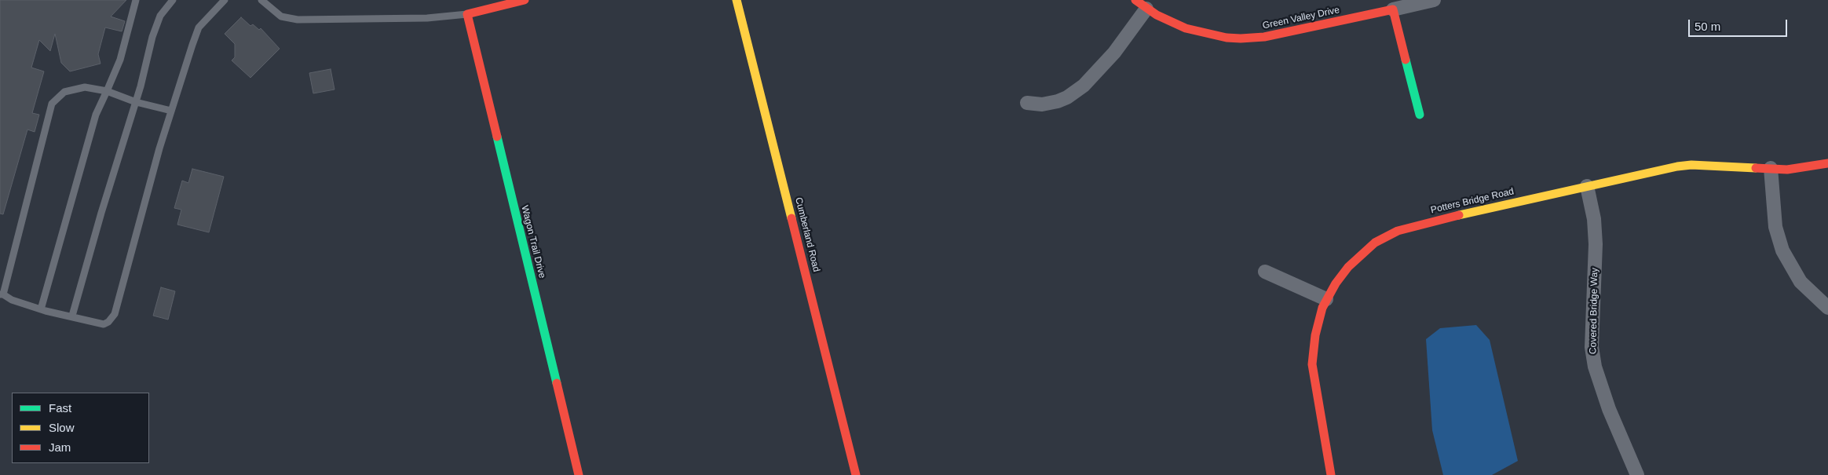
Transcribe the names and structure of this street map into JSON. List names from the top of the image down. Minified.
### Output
{"streets":{"street":["Green Valley Drive","Potters Bridge Road","Cumberland Road","Wagon Trail Drive","Covered Bridge Way"]},"crossings":[["Potters Bridge Road","Covered Bridge Way"]],"legend":["Fast","Slow","Jam"],"scale_bar":"50 m"}
